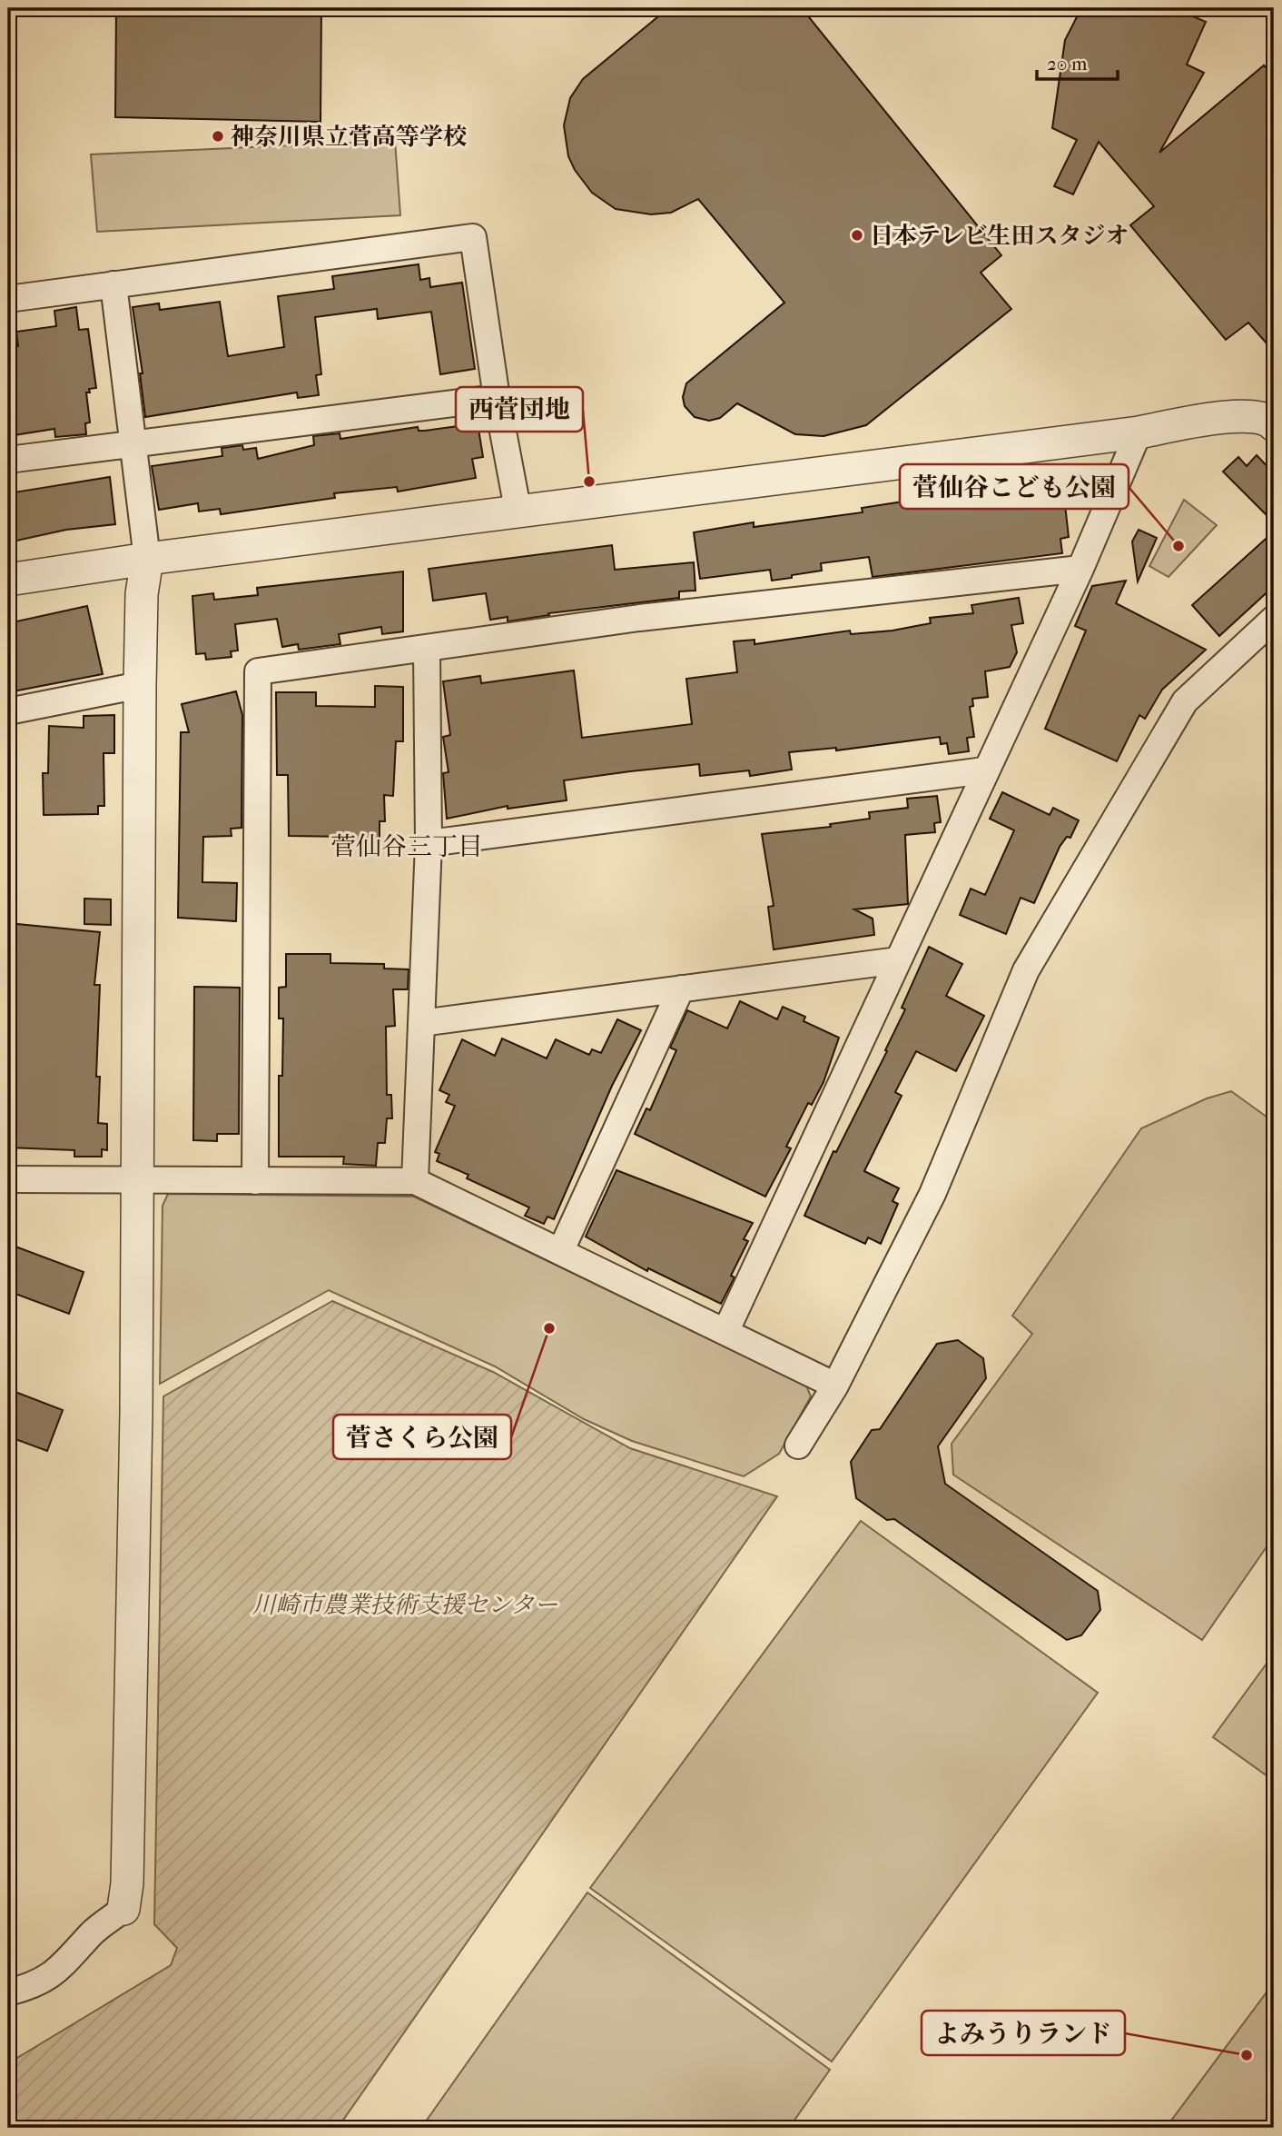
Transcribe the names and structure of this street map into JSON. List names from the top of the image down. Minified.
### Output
{"districts":["菅仙谷三丁目"],"parks":["川崎市農業技術支援センター"],"places":["神奈川県立菅高等学校","日本テレビ生田スタジオ","西菅団地","菅仙谷こども公園","菅さくら公園","よみうりランド"],"scale_bar":"20 m"}
